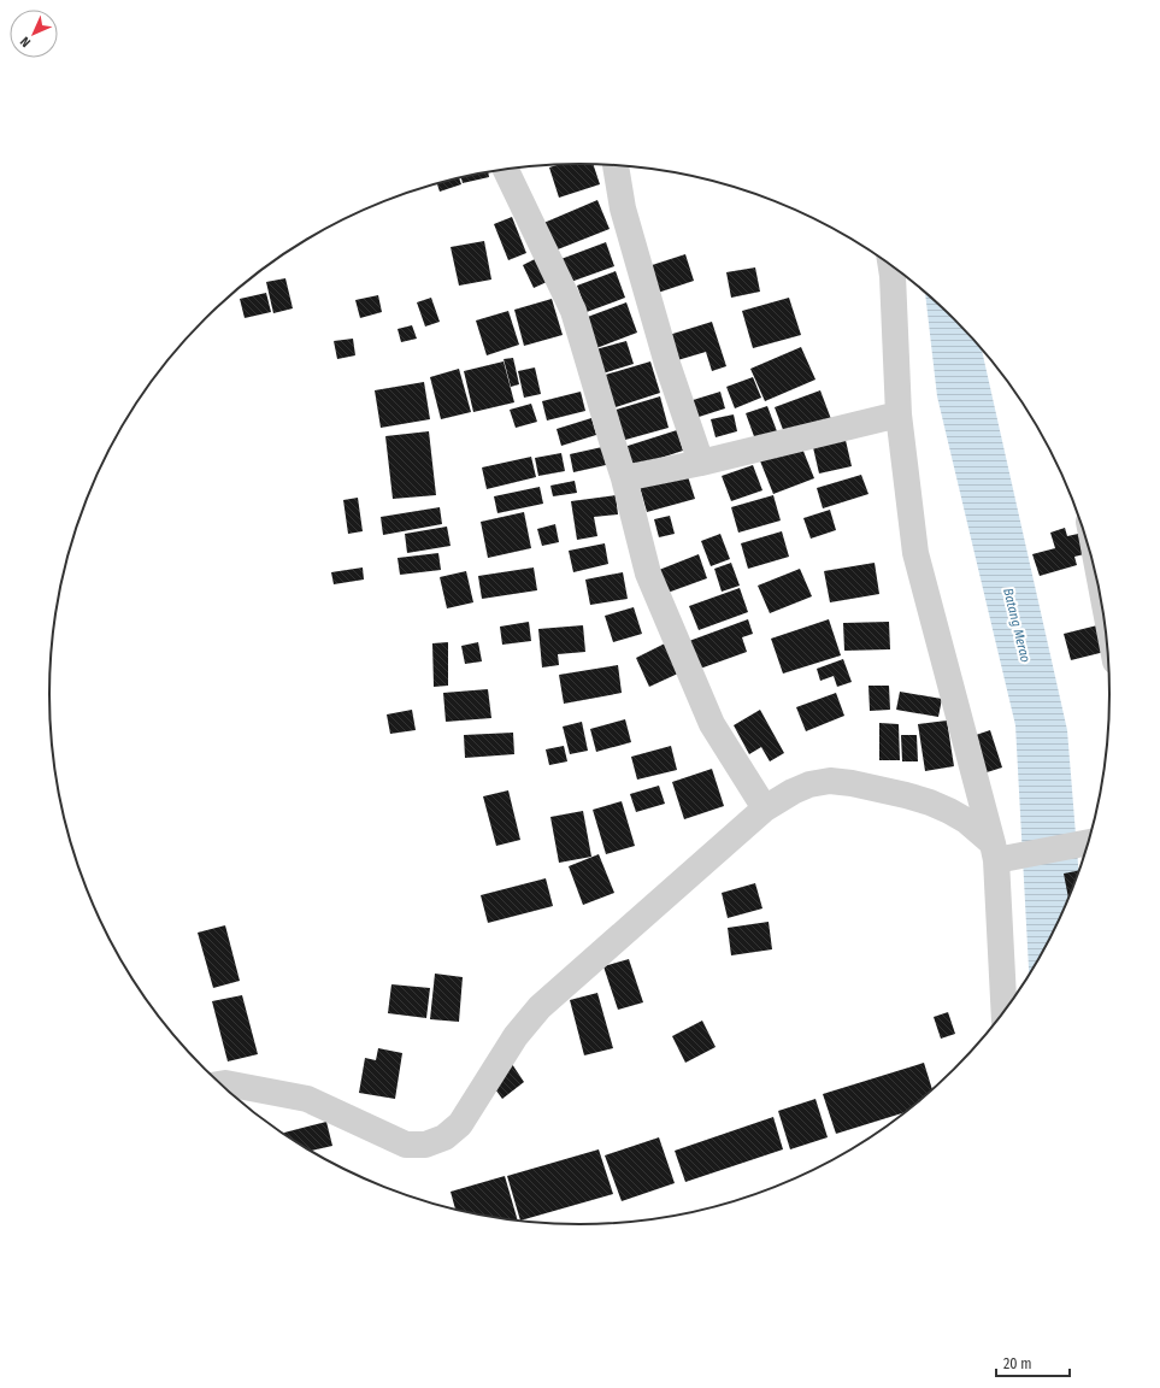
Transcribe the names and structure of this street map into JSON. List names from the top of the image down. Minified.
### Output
{"water":["Batang Merao"],"scale_bar":"20 m","north":"bottom left"}
